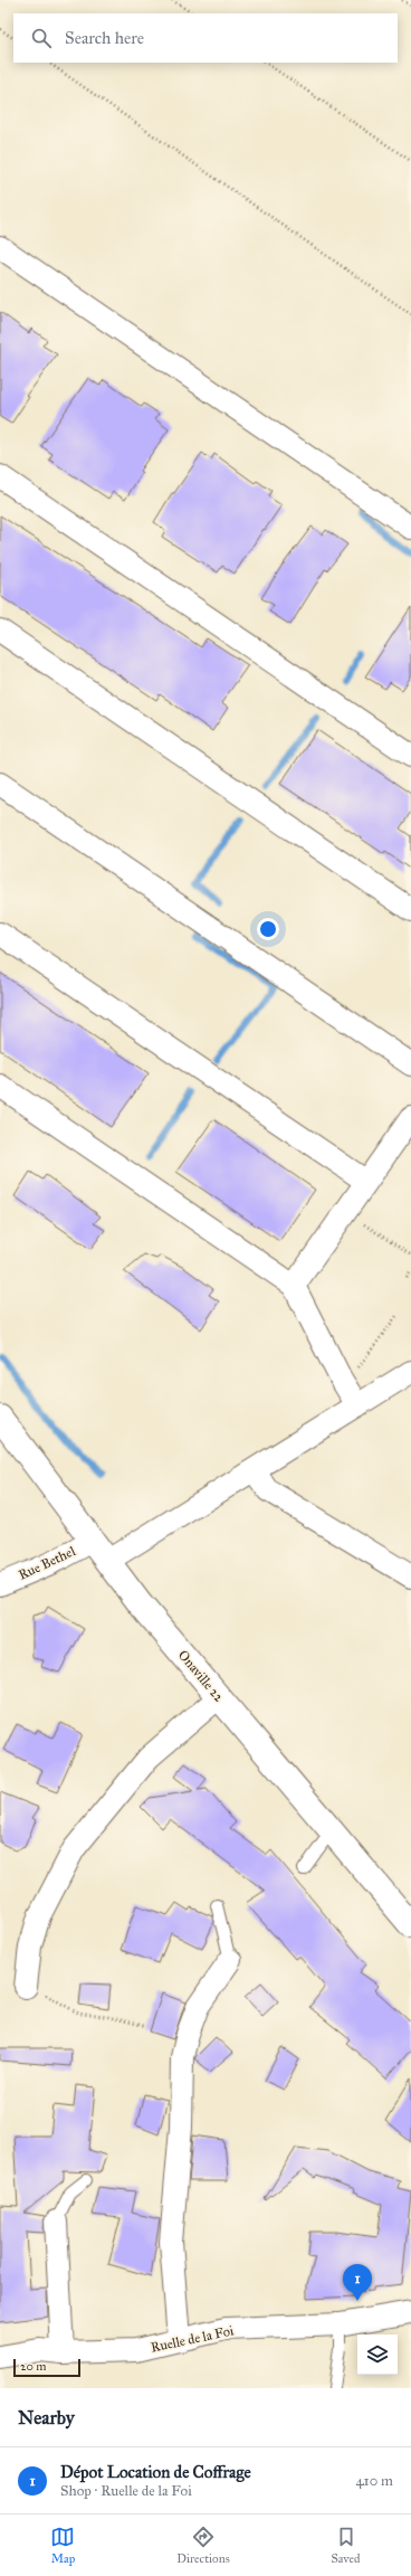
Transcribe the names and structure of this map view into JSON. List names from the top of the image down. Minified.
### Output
{"streets":{"street":["Rue Bethel","Onaville 22","Ruelle de la Foi"]},"crossings":[["Rue Bethel","Onaville 22"]],"scale_bar":"20 m","page":{"search":"Search here","pins":"1","scale":"20 m","heading":"Nearby","list":[{"mark":"1","name":"Dépot Location de Coffrage","note":"Shop · Ruelle de la Foi","value":"410 m"}],"nav":["Map","Directions","Saved"]}}
